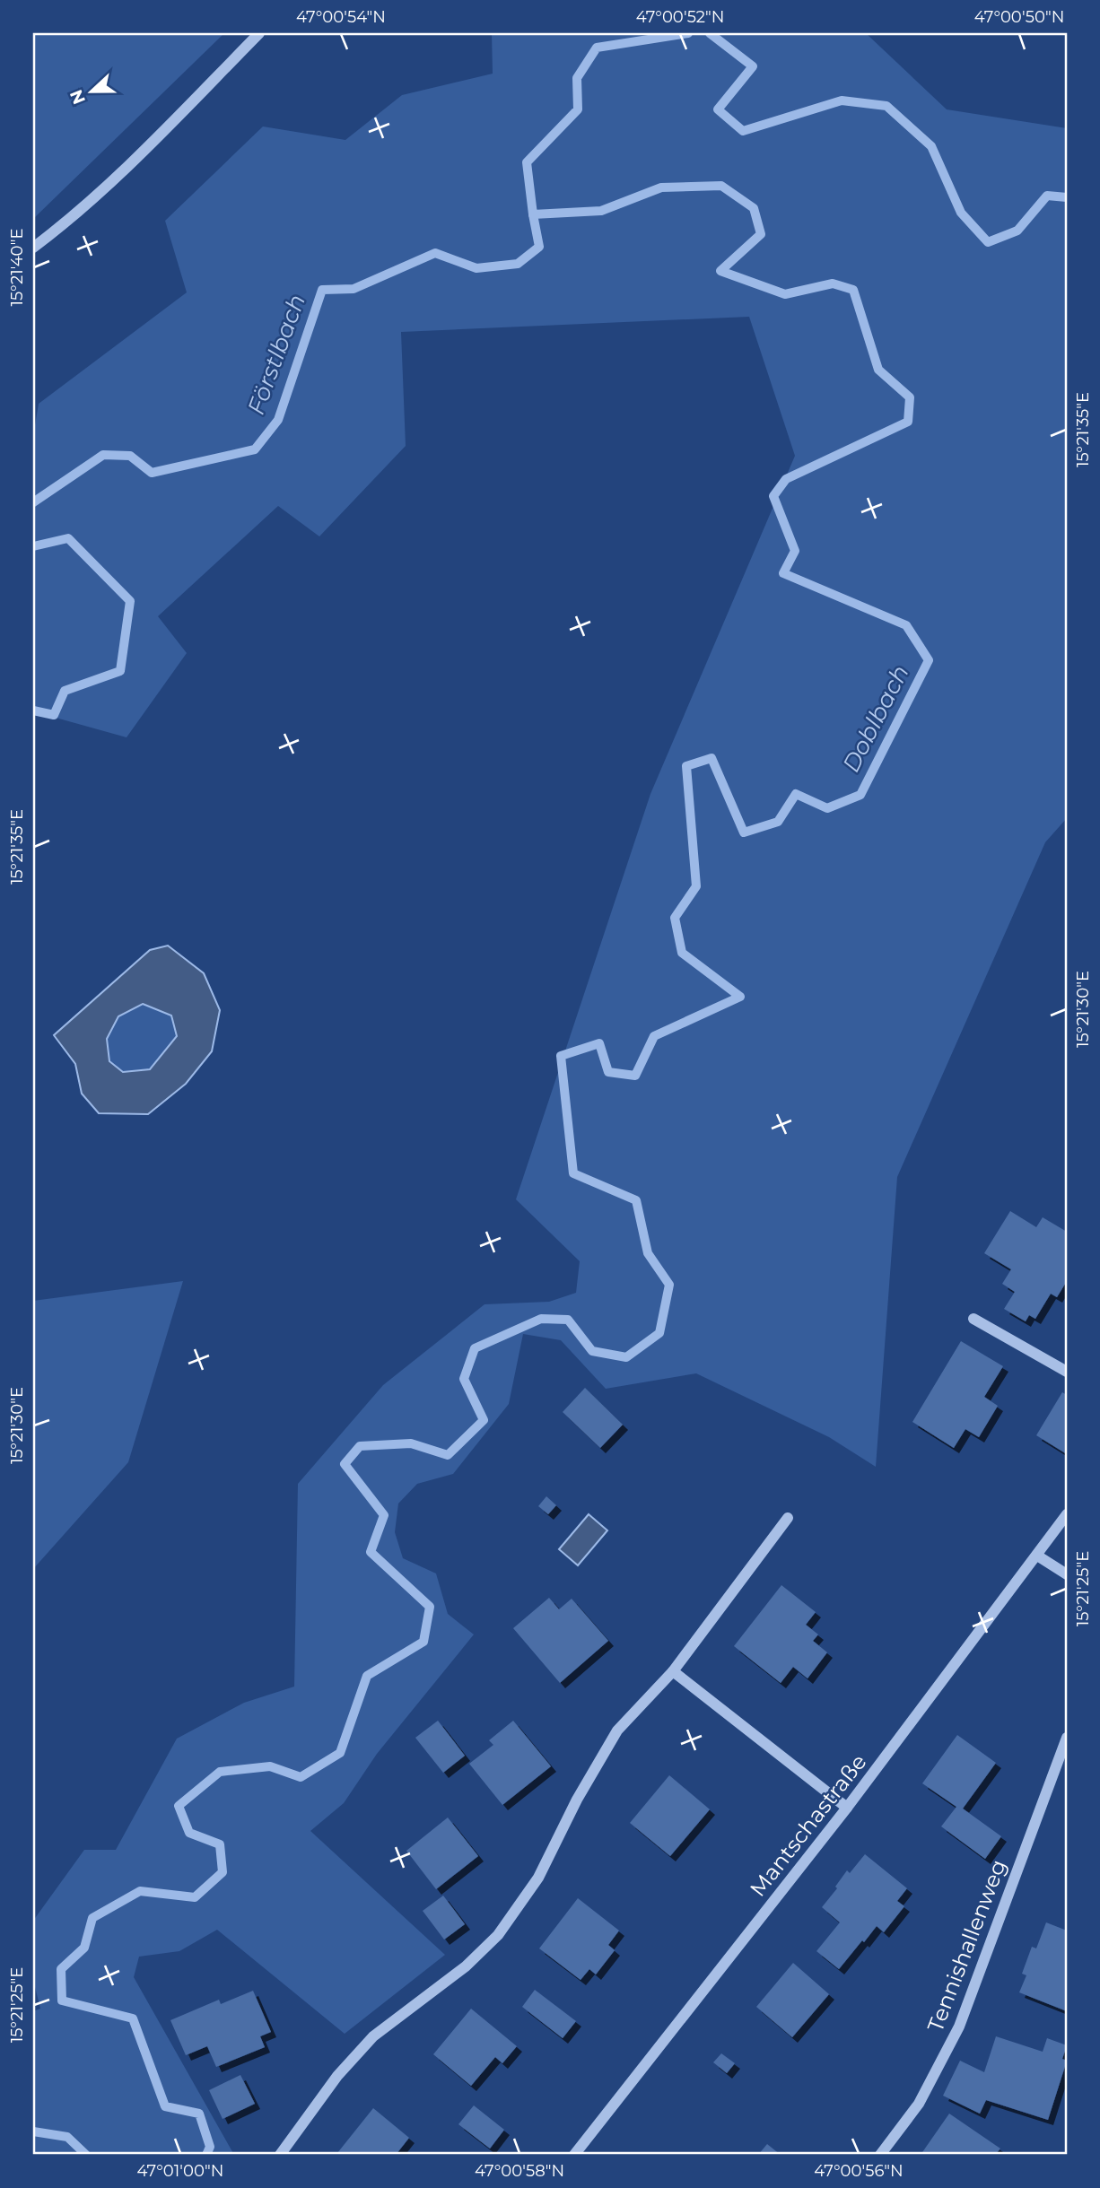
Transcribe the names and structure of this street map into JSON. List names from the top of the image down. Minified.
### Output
{"streets":{"street":["Mantschastraße","Tennishallenweg"]},"water":["Förstlbach","Doblbach"],"north":"left","coordinates":["47°00'54\"N","47°00'52\"N","47°00'50\"N","15°21'40\"E","15°21'35\"E","15°21'30\"E","15°21'25\"E","47°01'00\"N","47°00'58\"N","47°00'56\"N"]}
